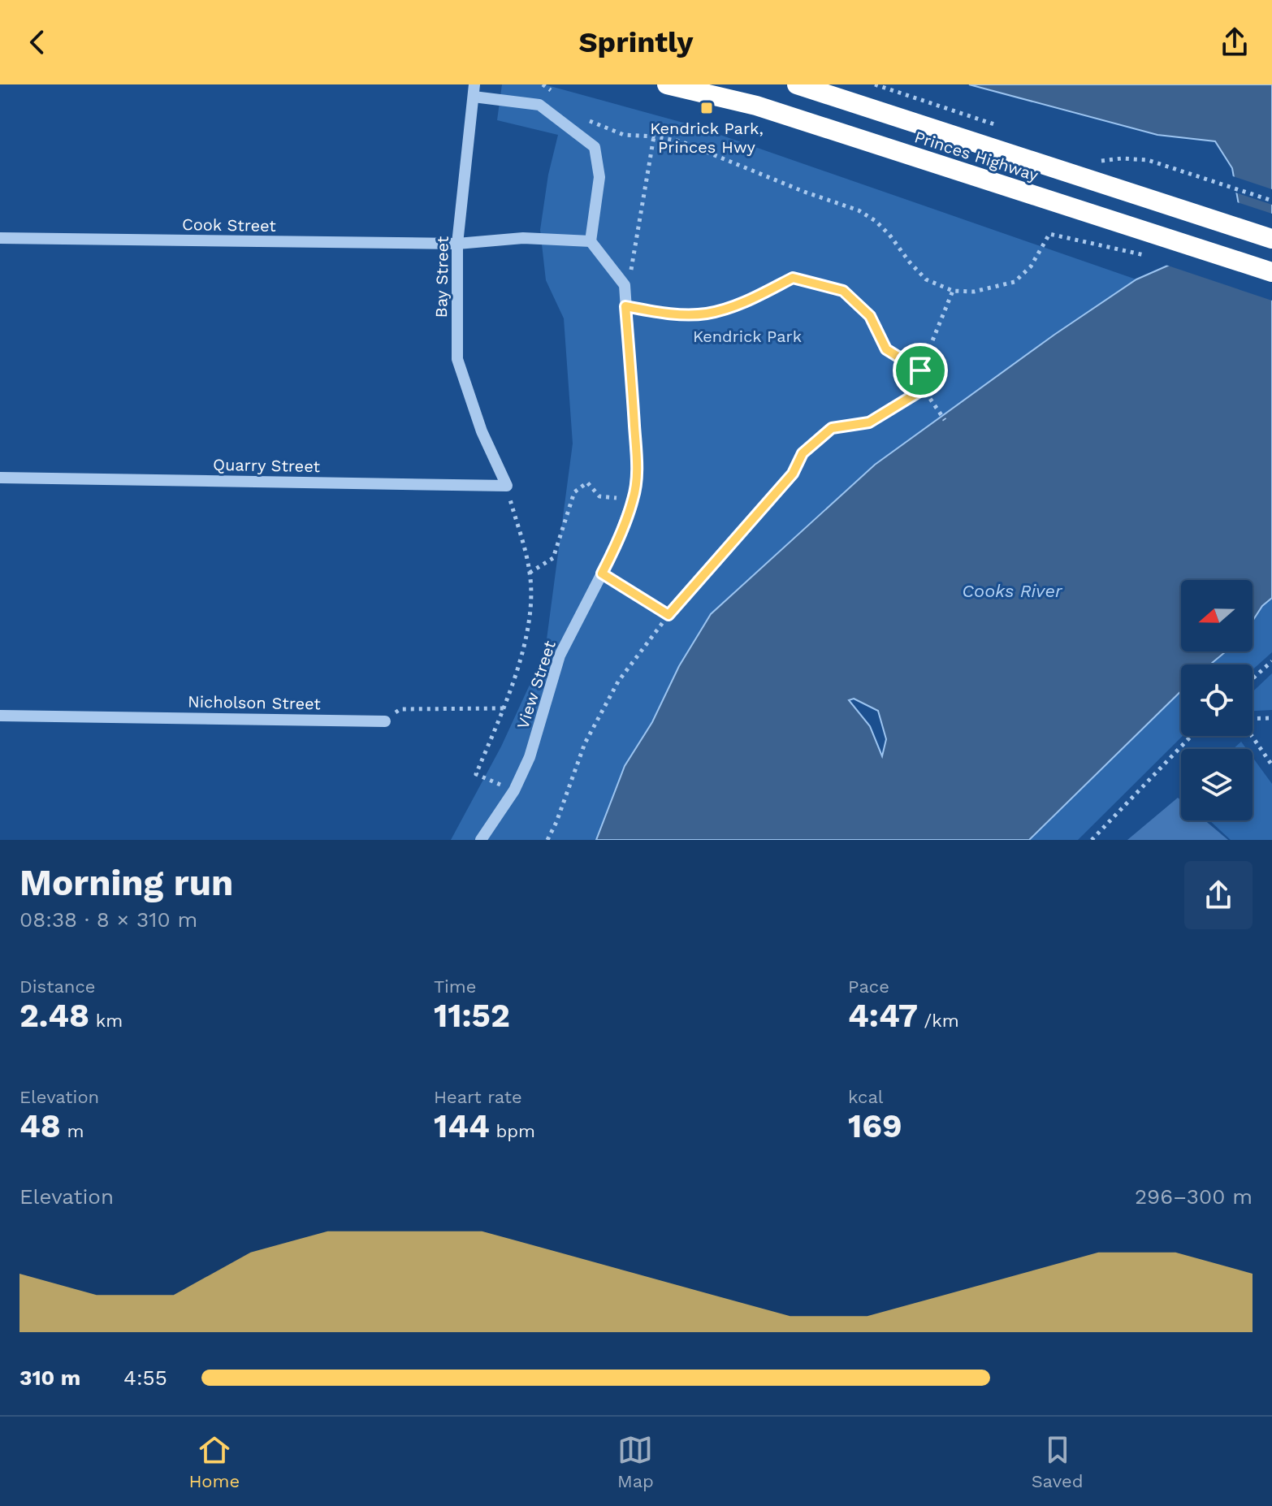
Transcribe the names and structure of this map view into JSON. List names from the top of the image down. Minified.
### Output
{"streets":{"highway":["Princes Highway"],"street":["Cook Street","Bay Street","Quarry Street","View Street","Nicholson Street"]},"crossings":[["Cook Street","Bay Street"],["Bay Street","Quarry Street"]],"water":["Cooks River"],"parks":["Kendrick Park"],"places":{"transit":["Kendrick Park, Princes Hwy"]},"north":"left","page":{"header":"Sprintly","heading":["Morning run","08:38 · 8 × 310 m"],"stats":[["Distance","2.48 km"],["Time","11:52"],["Pace","4:47 /km"],["Elevation","48 m"],["Heart rate","144 bpm"],["kcal","169"]],"chart":["Elevation","296–300 m"],"list":[{"name":"310 m","note":"4:55"}],"tabs":["Home","Map","Saved"]}}
